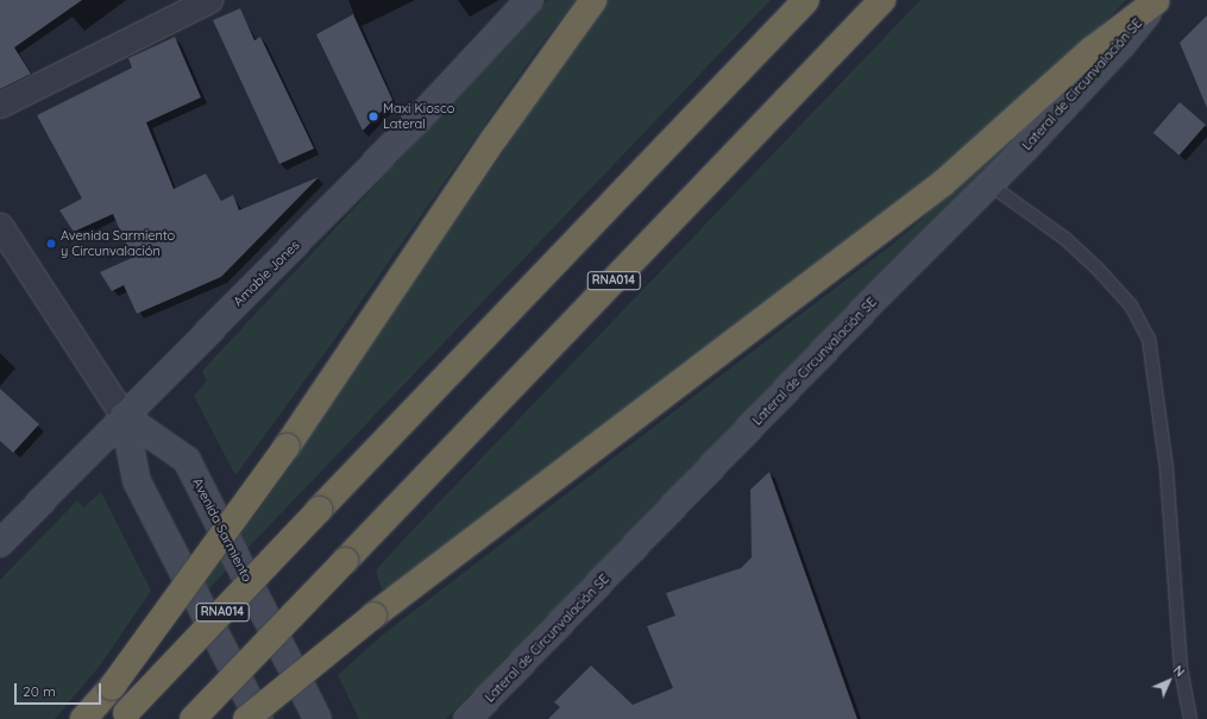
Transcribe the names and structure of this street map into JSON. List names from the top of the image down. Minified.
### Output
{"streets":{"highway":["RNA014"],"street":["Lateral de Circunvalación SE","Amable Jones","Avenida Sarmiento"]},"crossings":[["Amable Jones","Avenida Sarmiento"]],"places":["Maxi Kiosco Lateral","Avenida Sarmiento y Circunvalación"],"scale_bar":"20 m","north":"top right"}
